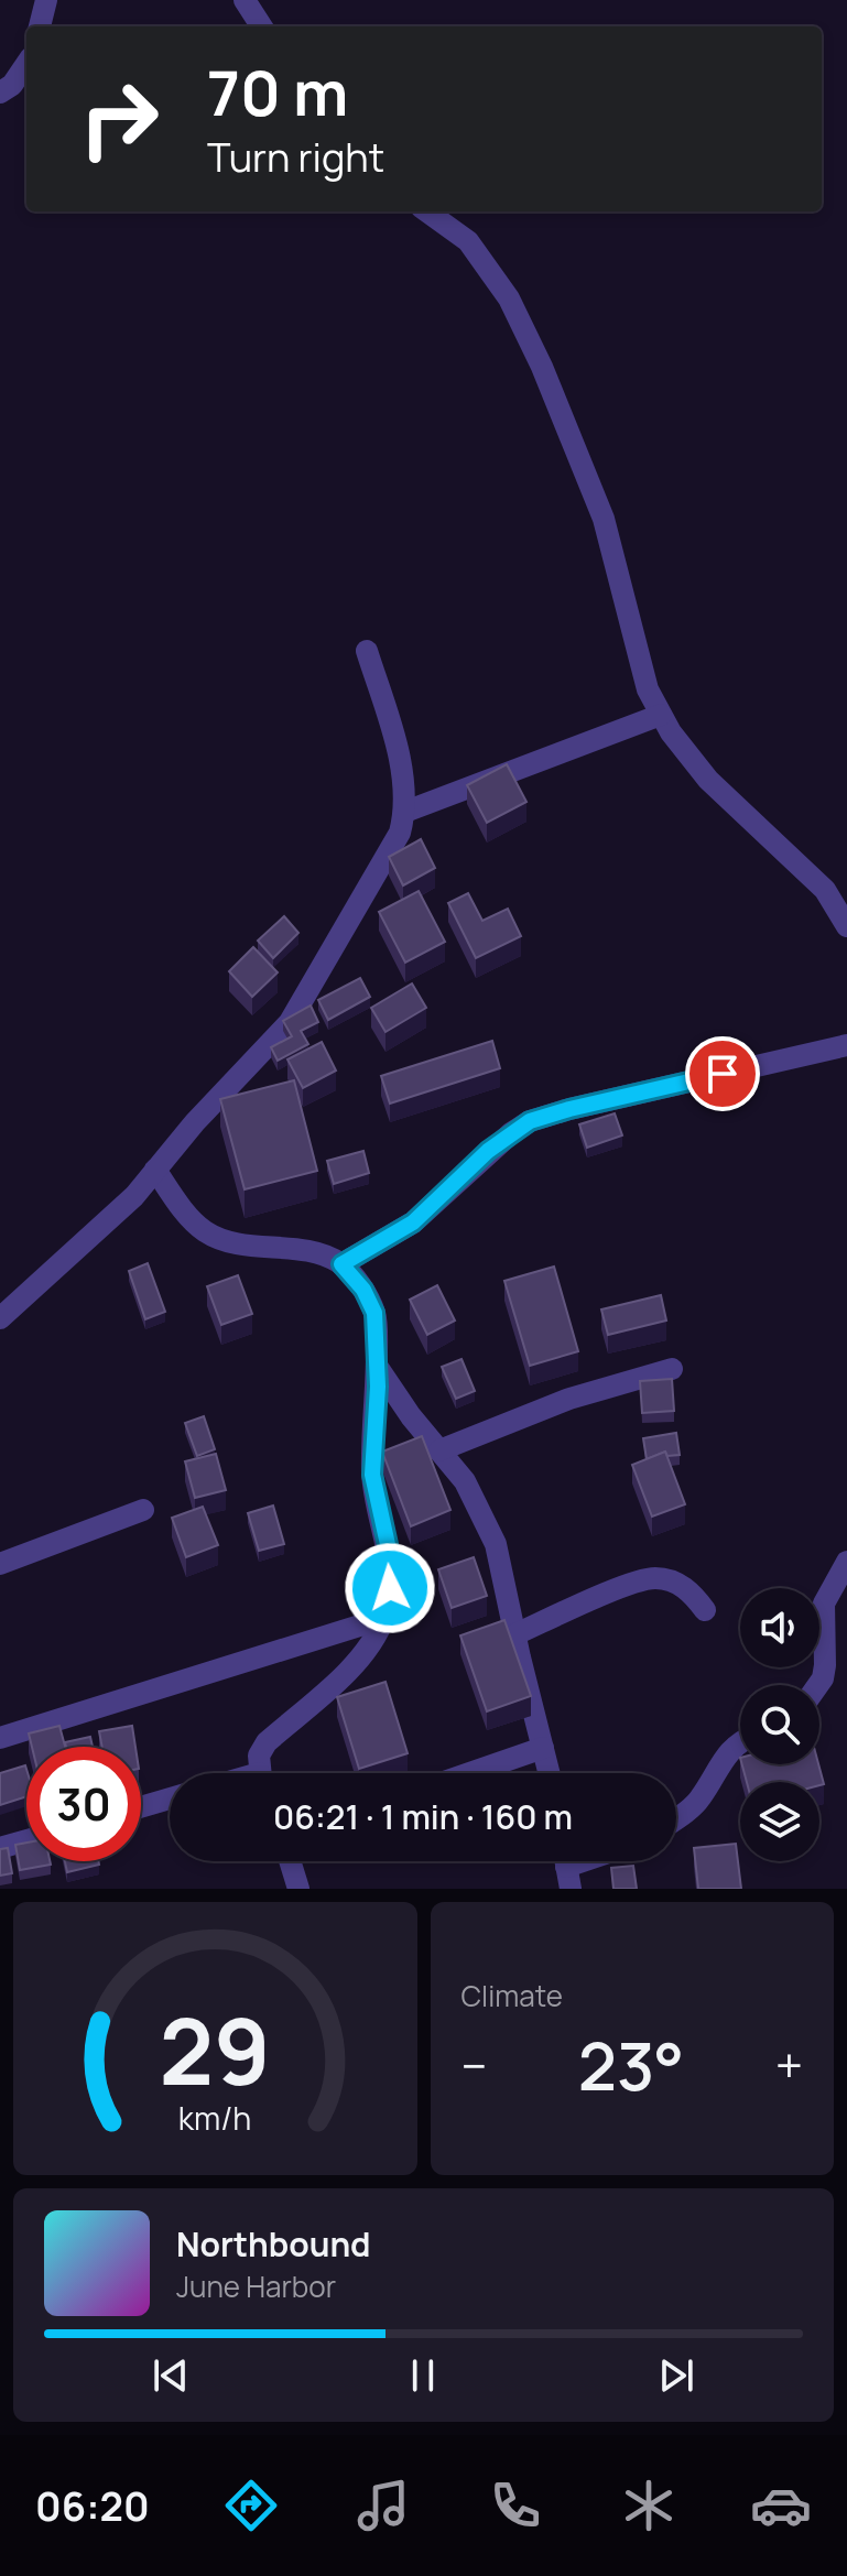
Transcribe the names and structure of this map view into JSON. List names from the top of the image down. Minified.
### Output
{"page":{"turn":["70 m","Turn right"],"limit":"30","trip":"06:21 · 1 min · 160 m","tile":"Climate","heat":["−","23°","+"],"song":["Northbound","June Harbor"],"tabs":"06:20","gauge":["29","km/h"]}}
